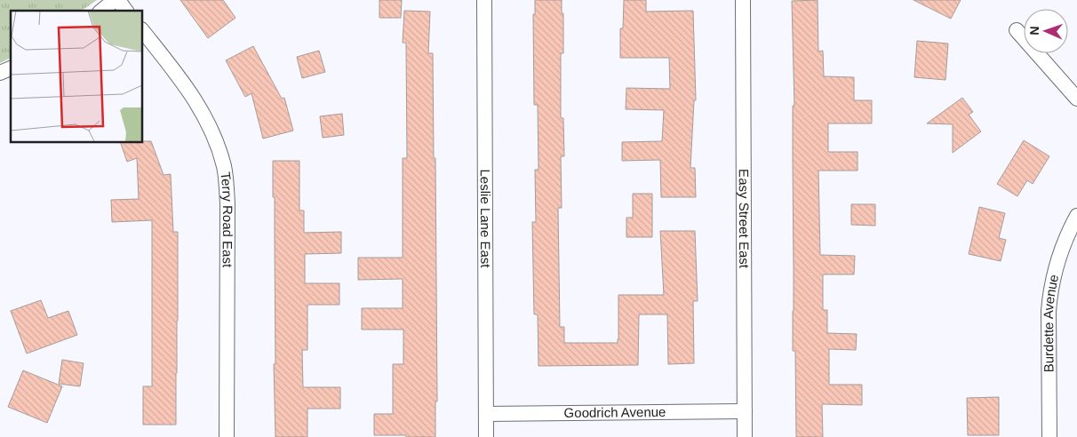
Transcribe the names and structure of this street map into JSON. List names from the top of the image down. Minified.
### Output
{"streets":{"street":["Leslie Lane East","Easy Street East","Terry Road East","Burdette Avenue","Goodrich Avenue"]},"crossings":[["Leslie Lane East","Goodrich Avenue"],["Easy Street East","Goodrich Avenue"]],"north":"left"}
